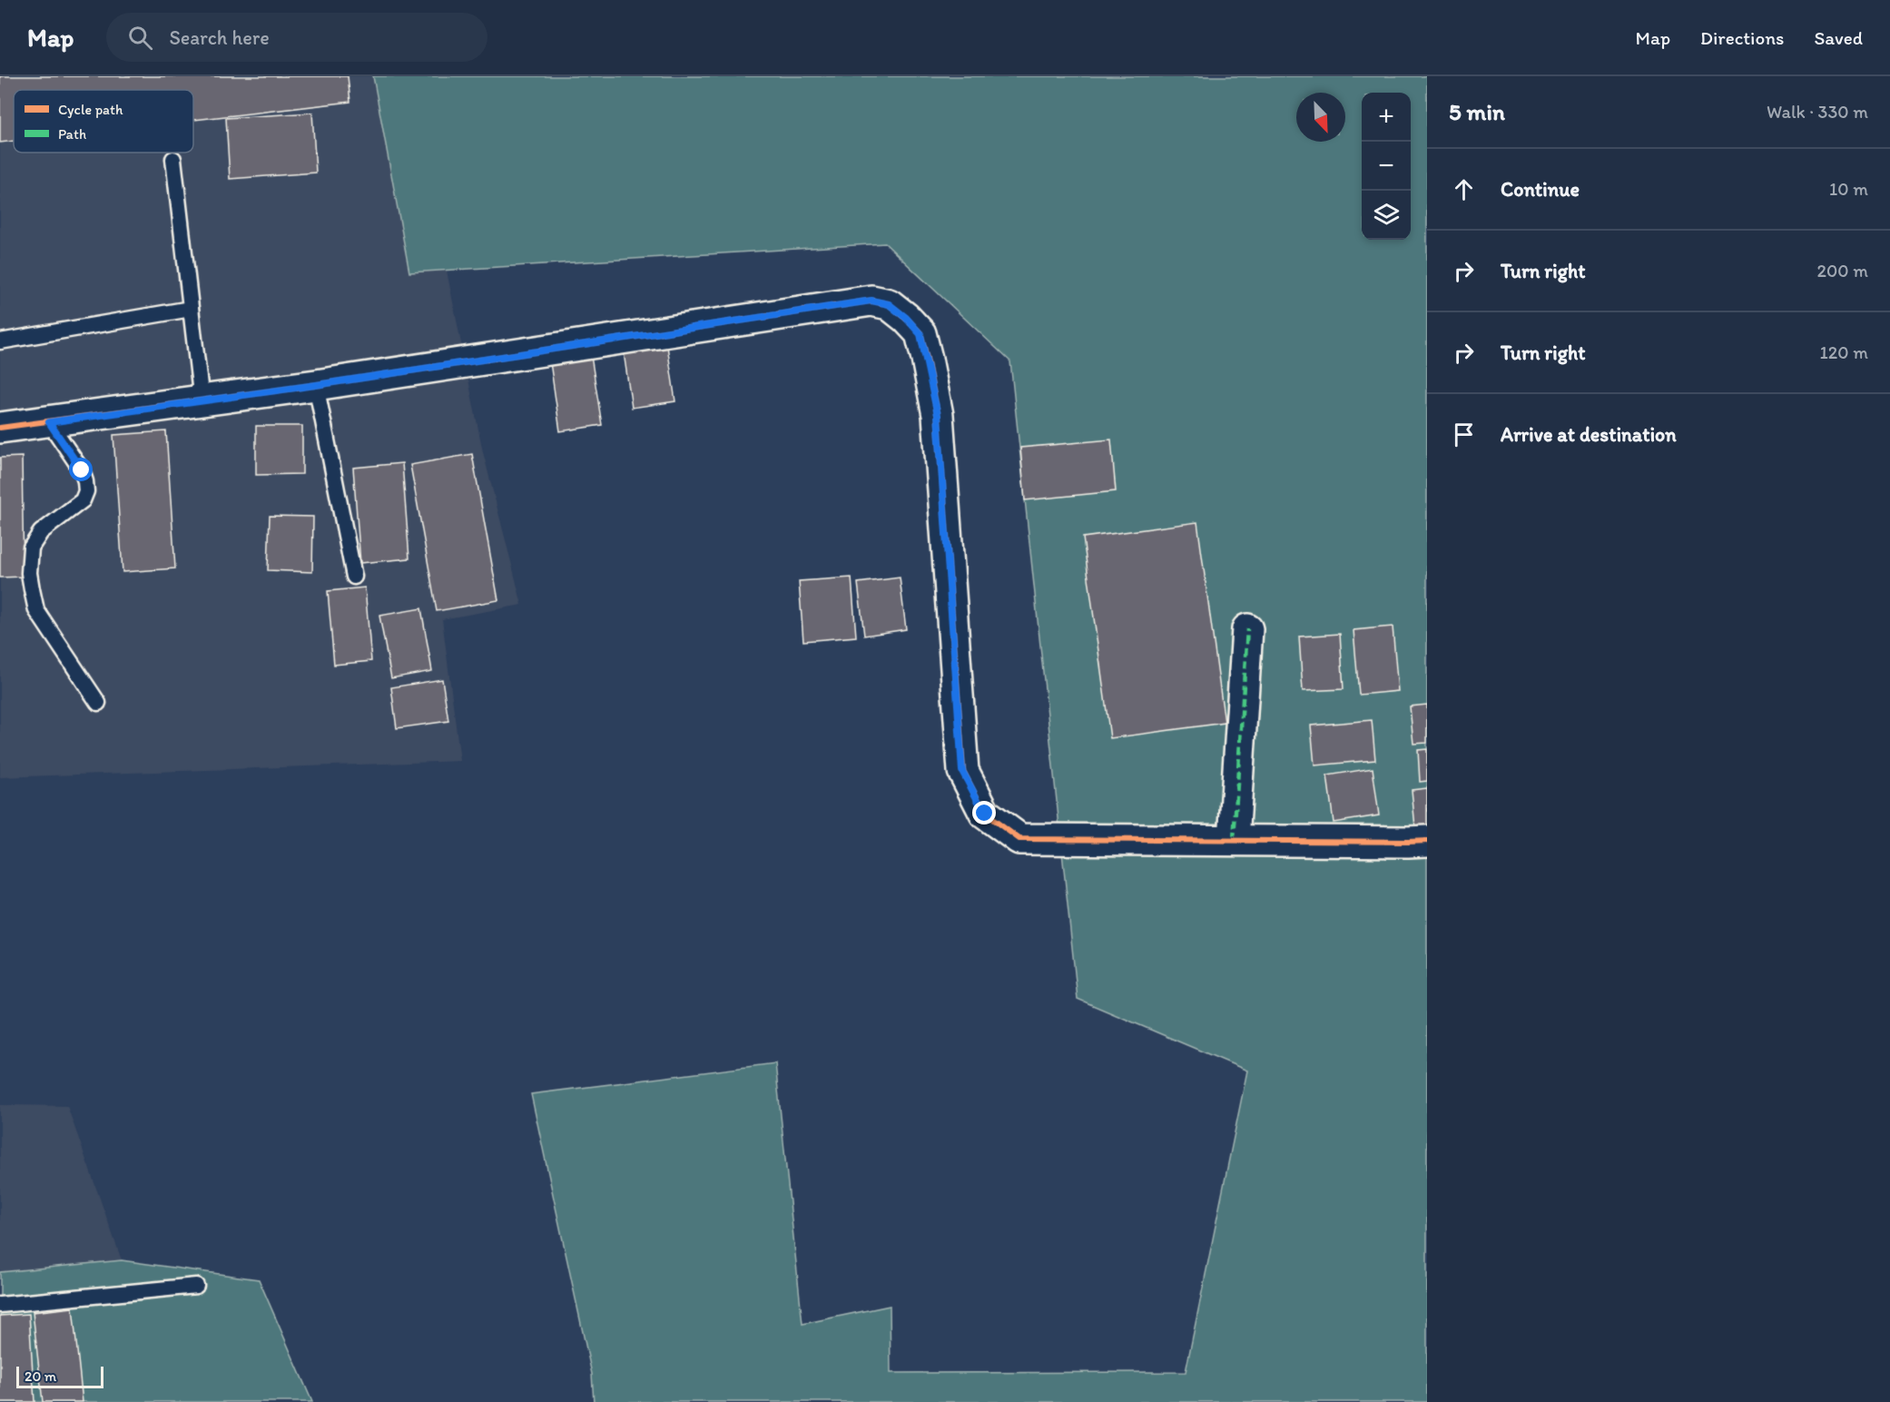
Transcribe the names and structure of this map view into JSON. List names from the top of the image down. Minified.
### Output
{"legend":["Cycle path","Path"],"scale_bar":"20 m","north":"bottom right","page":{"header":"Map","search":"Search here","nav":["Map","Directions","Saved"],"heading":["5 min","Walk · 330 m"],"map_buttons":["+","−"],"list":[["Continue","10 m"],["Turn right","200 m"],["Turn right","120 m"],"Arrive at destination"],"scale":"20 m"}}
